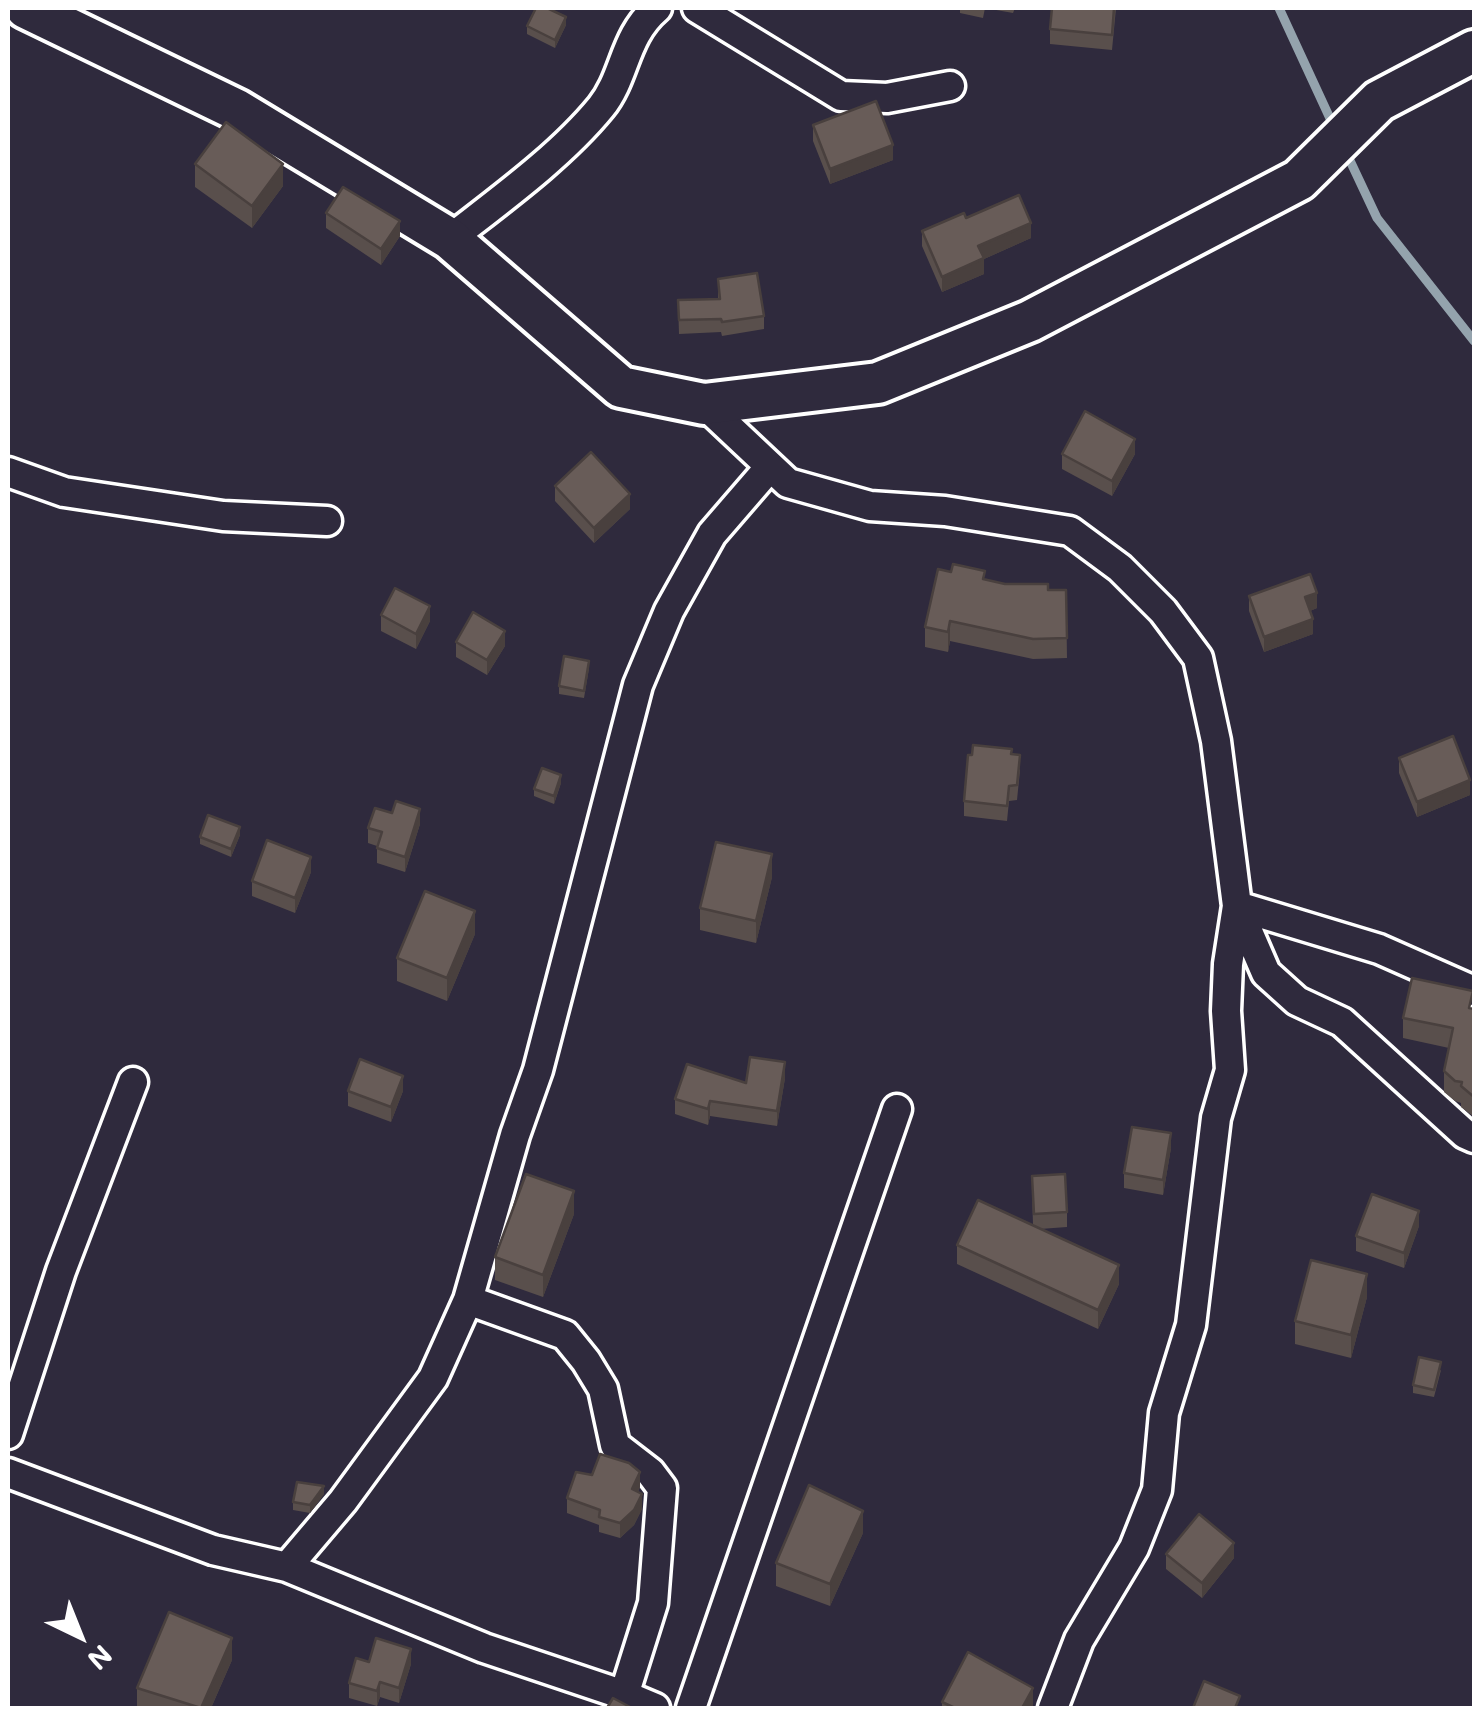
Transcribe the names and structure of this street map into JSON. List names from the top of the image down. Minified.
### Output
{"north":"bottom right"}
